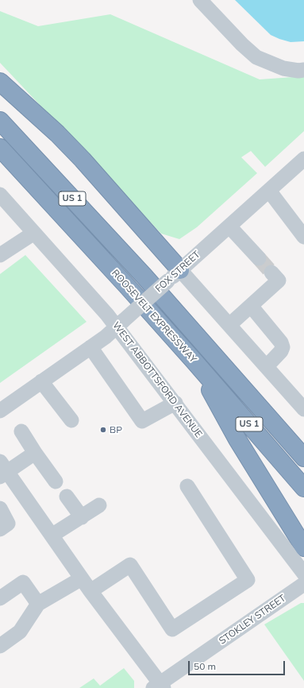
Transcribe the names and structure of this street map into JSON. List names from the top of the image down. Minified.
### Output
{"streets":{"highway":["US 1","ROOSEVELT EXPRESSWAY"],"street":["FOX STREET","WEST ABBOTTSFORD AVENUE","STOKLEY STREET"]},"crossings":[["FOX STREET","WEST ABBOTTSFORD AVENUE"]],"places":["BP"],"scale_bar":"50 m"}
